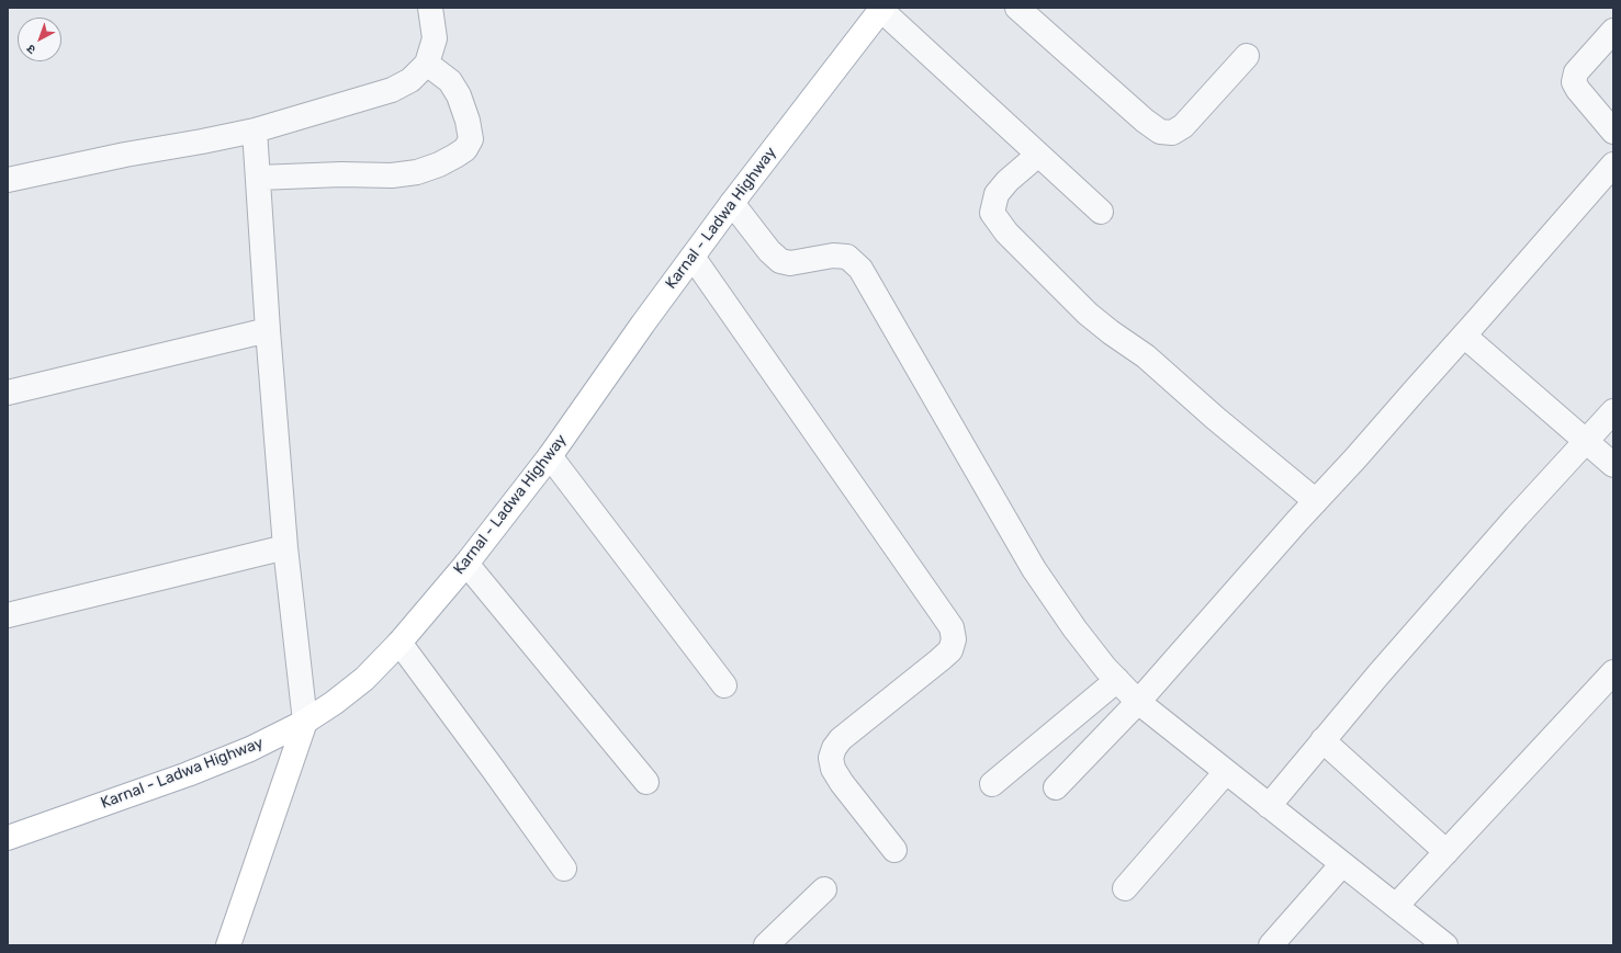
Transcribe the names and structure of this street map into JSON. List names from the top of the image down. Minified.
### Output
{"streets":{"main road":["Karnal - Ladwa Highway"]},"north":"bottom left"}
